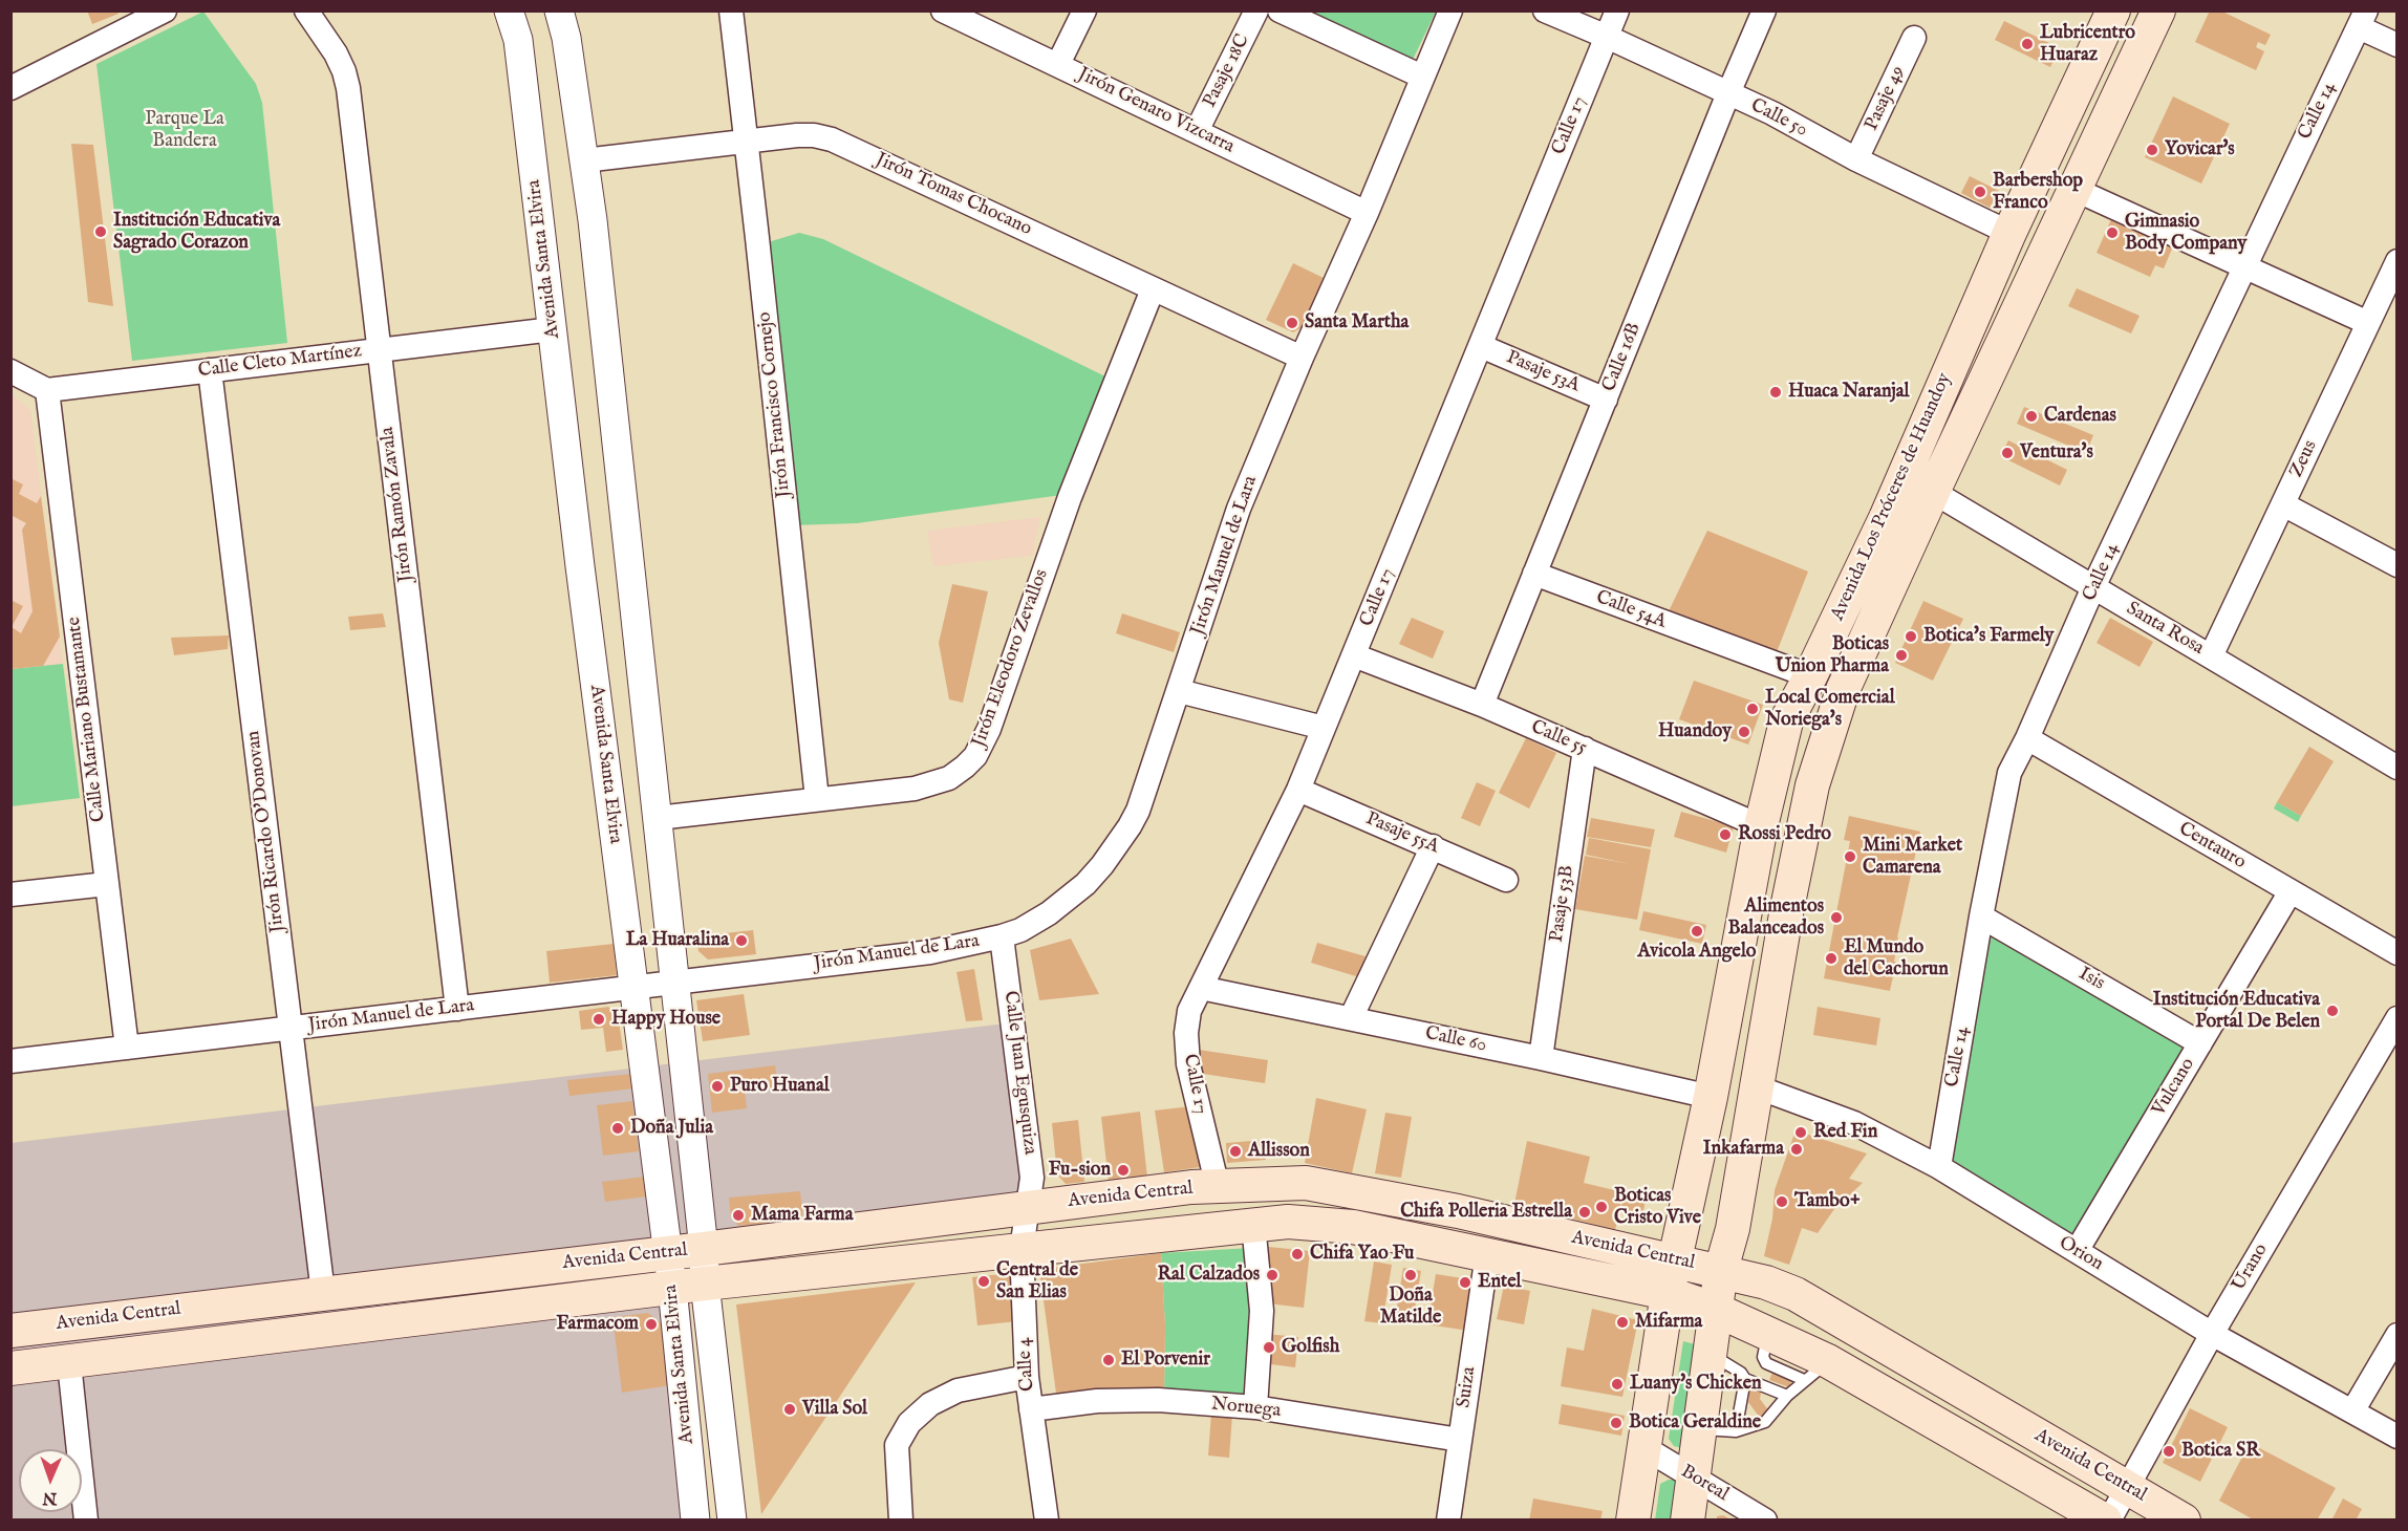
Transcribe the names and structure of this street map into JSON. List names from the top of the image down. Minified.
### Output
{"streets":{"main road":["Avenida Los Próceres de Huandoy","Avenida Central"],"street":["Pasaje 18C","Pasaje 49","Jirón Genaro Vizcarra","Calle 14","Calle 50","Calle 17","Jirón Tomas Chocano","Avenida Santa Elvira","Calle 16B","Calle Cleto Martínez","Pasaje 53A","Jirón Francisco Cornejo","Zeus","Jirón Ramón Zavala","Jirón Manuel de Lara","Calle 54A","Santa Rosa","Jirón Eleodoro Zevallos","Calle Mariano Bustamante","Calle 55","Jirón Ricardo O'Donovan","Pasaje 55A","Centauro","Pasaje 53B","Isis","Calle 60","Calle Juan Egusquiza","Vulcano","Orion","Urano","Calle 4","Suiza","Noruega","Boreal"]},"crossings":[["Pasaje 18C","Jirón Genaro Vizcarra"],["Pasaje 49","Calle 50"],["Jirón Genaro Vizcarra","Jirón Manuel de Lara"],["Calle 14","Santa Rosa"],["Calle 14","Centauro"],["Calle 14","Isis"],["Calle 14","Orion"],["Calle 50","Calle 17"],["Calle 50","Calle 16B"],["Calle 50","Avenida Los Próceres de Huandoy"],["Calle 17","Pasaje 53A"],["Calle 17","Calle 55"],["Calle 17","Pasaje 55A"],["Calle 17","Calle 60"],["Calle 17","Avenida Central"],["Jirón Tomas Chocano","Avenida Santa Elvira"],["Jirón Tomas Chocano","Jirón Francisco Cornejo"],["Jirón Tomas Chocano","Jirón Manuel de Lara"],["Jirón Tomas Chocano","Jirón Eleodoro Zevallos"],["Avenida Santa Elvira","Calle Cleto Martínez"],["Avenida Santa Elvira","Jirón Manuel de Lara"],["Avenida Santa Elvira","Jirón Eleodoro Zevallos"],["Avenida Santa Elvira","Avenida Central"],["Calle 16B","Pasaje 53A"],["Calle 16B","Calle 54A"],["Calle 16B","Calle 55"],["Calle Cleto Martínez","Jirón Ramón Zavala"],["Calle Cleto Martínez","Calle Mariano Bustamante"],["Calle Cleto Martínez","Jirón Ricardo O'Donovan"],["Jirón Francisco Cornejo","Jirón Eleodoro Zevallos"],["Zeus","Santa Rosa"],["Avenida Los Próceres de Huandoy","Calle 54A"],["Avenida Los Próceres de Huandoy","Santa Rosa"],["Avenida Los Próceres de Huandoy","Calle 55"],["Avenida Los Próceres de Huandoy","Calle 60"],["Avenida Los Próceres de Huandoy","Avenida Central"],["Avenida Los Próceres de Huandoy","Orion"],["Avenida Los Próceres de Huandoy","Boreal"],["Jirón Ramón Zavala","Jirón Manuel de Lara"],["Jirón Manuel de Lara","Calle Mariano Bustamante"],["Jirón Manuel de Lara","Jirón Ricardo O'Donovan"],["Jirón Manuel de Lara","Calle Juan Egusquiza"],["Calle 55","Pasaje 53B"],["Jirón Ricardo O'Donovan","Avenida Central"],["Centauro","Vulcano"],["Pasaje 53B","Calle 60"],["Isis","Vulcano"],["Calle Juan Egusquiza","Avenida Central"],["Calle Juan Egusquiza","Calle 4"],["Vulcano","Orion"],["Avenida Central","Urano"],["Avenida Central","Calle 4"],["Avenida Central","Suiza"],["Orion","Urano"],["Calle 4","Noruega"],["Suiza","Noruega"]],"parks":["Parque La Bandera"],"places":["Lubricentro Huaraz","Yovicar's","Barbershop Franco","Institución Educativa Sagrado Corazon","Gimnasio Body Company","Santa Martha","Huaca Naranjal","Cardenas","Ventura's","Botica's Farmely","Boticas Union Pharma","Local Comercial Noriega's","Huandoy","Rossi Pedro","Mini Market Camarena","Alimentos Balanceados","Avicola Angelo","La Huaralina","El Mundo del Cachorun","Institución Educativa Portal De Belen","Happy House","Puro Huanal","Doña Julia","Red Fin","Inkafarma","Allisson","Fu-sion","Tambo+","Boticas Cristo Vive","Chifa Polleria Estrella","Mama Farma","Chifa Yao Fu","Ral Calzados","Doña Matilde","Central de San Elias","Entel","Mifarma","Farmacom","Golfish","El Porvenir","Luany's Chicken","Villa Sol","Botica Geraldine","Botica SR"],"north":"bottom"}
